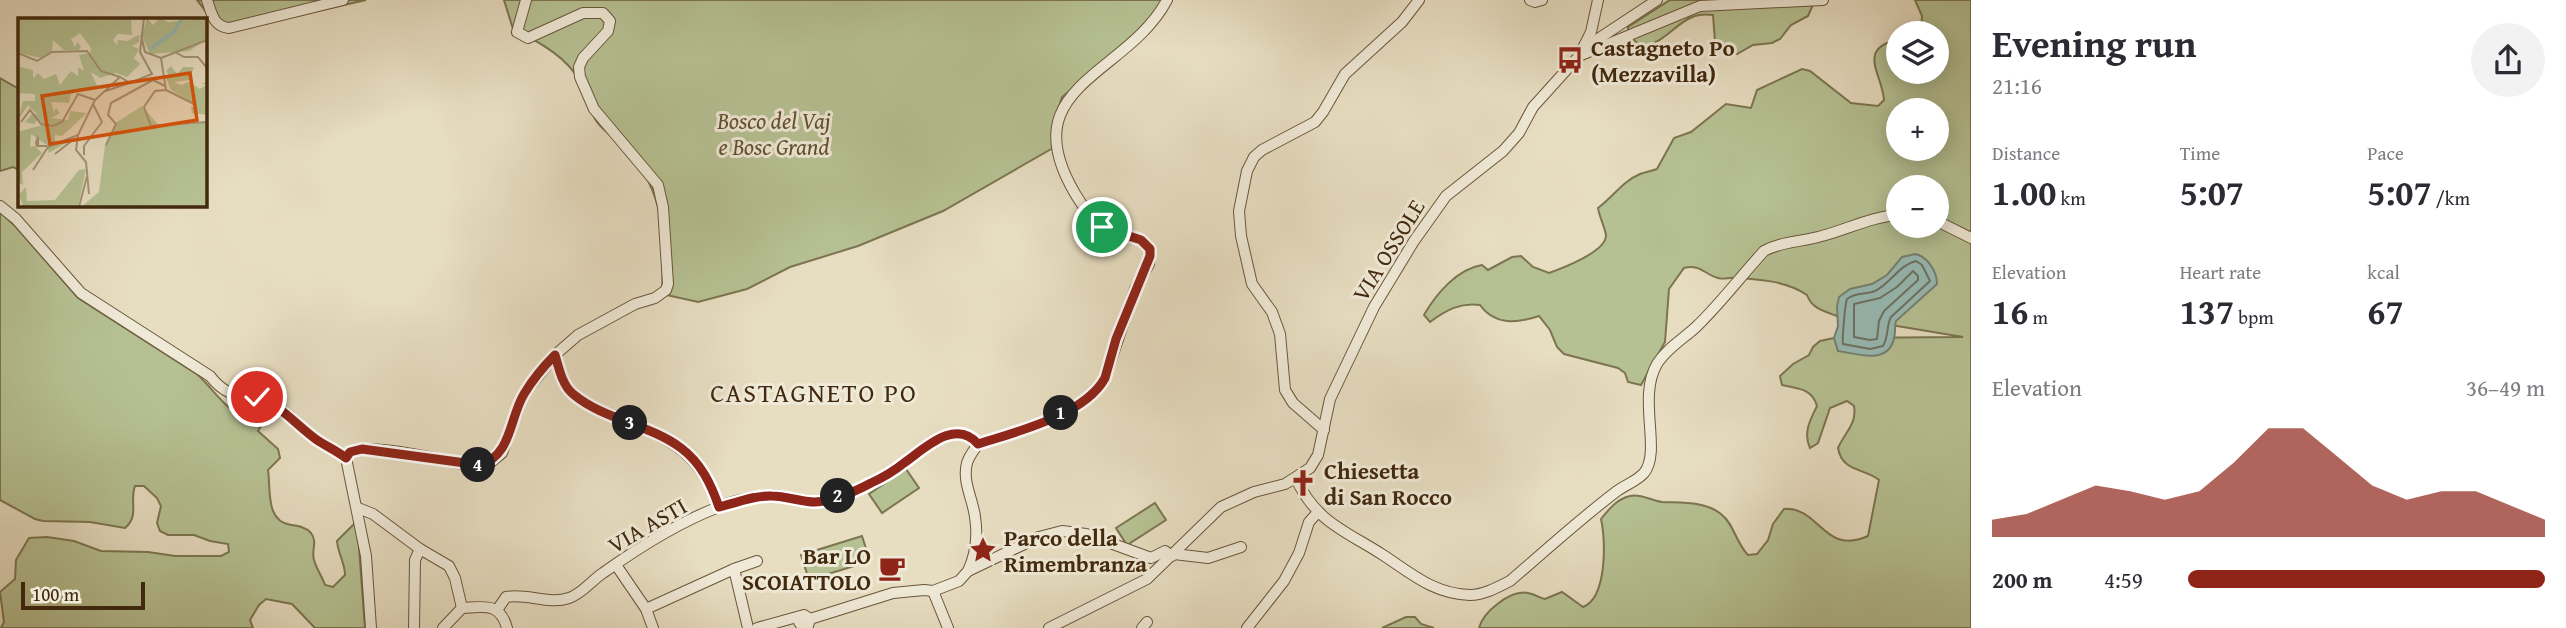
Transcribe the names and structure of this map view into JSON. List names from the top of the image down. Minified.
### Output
{"streets":{"street":["VIA OSSOLE","VIA ASTI"]},"districts":["CASTAGNETO PO"],"parks":["Bosco del Vaj e Bosc Grand"],"places":{"bus stop":["Castagneto Po (Mezzavilla)"],"church":["Chiesetta di San Rocco"],"place":["Parco della Rimembranza"],"cafe":["Bar LO SCOIATTOLO"]},"scale_bar":"100 m","page":{"heading":["Evening run","21:16"],"map_buttons":["+","−"],"stats":[["Distance","1.00 km"],["Time","5:07"],["Pace","5:07 /km"],["Elevation","16 m"],["Heart rate","137 bpm"],["kcal","67"]],"chart":["Elevation","36–49 m"],"pins":["1","3","4","2"],"list":[{"name":"200 m","note":"4:59"}],"scale":"100 m"}}
